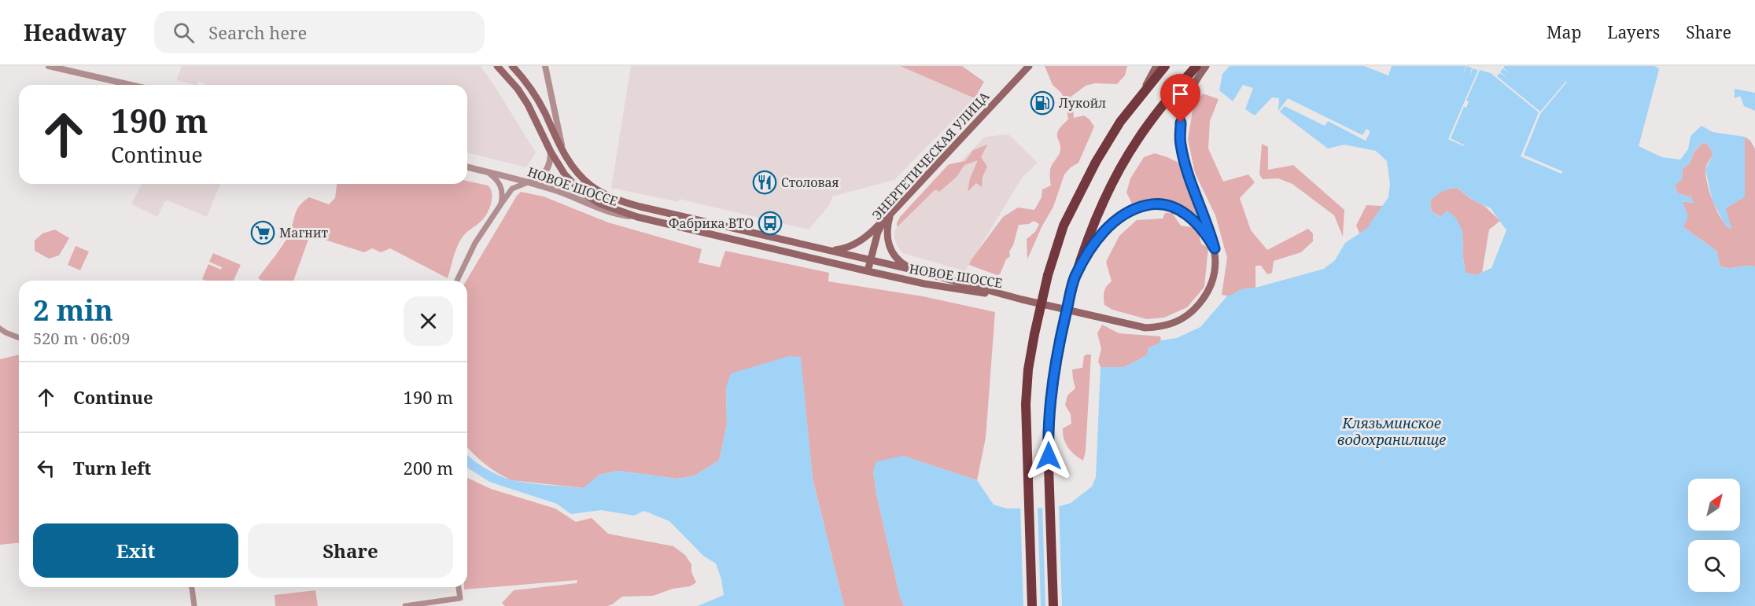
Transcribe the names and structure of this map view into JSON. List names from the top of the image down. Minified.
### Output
{"streets":{"main road":["ЭНЕРГЕТИЧЕСКАЯ УЛИЦА","НОВОЕ ШОССЕ"]},"crossings":[["ЭНЕРГЕТИЧЕСКАЯ УЛИЦА","НОВОЕ ШОССЕ"]],"water":["Клязьминское водохранилище"],"places":{"fuel station":["Лукойл"],"restaurant":["Столовая"],"bus stop":["Фабрика ВТО"],"supermarket":["Магнит"]},"north":"top right","page":{"header":"Headway","search":"Search here","nav":["Map","Layers","Share"],"turn":["190 m","Continue"],"heading":["2 min","520 m · 06:09"],"list":[{"name":"Continue","value":"190 m"},{"name":"Turn left","value":"200 m"}],"buttons":["Exit","Share"]}}
